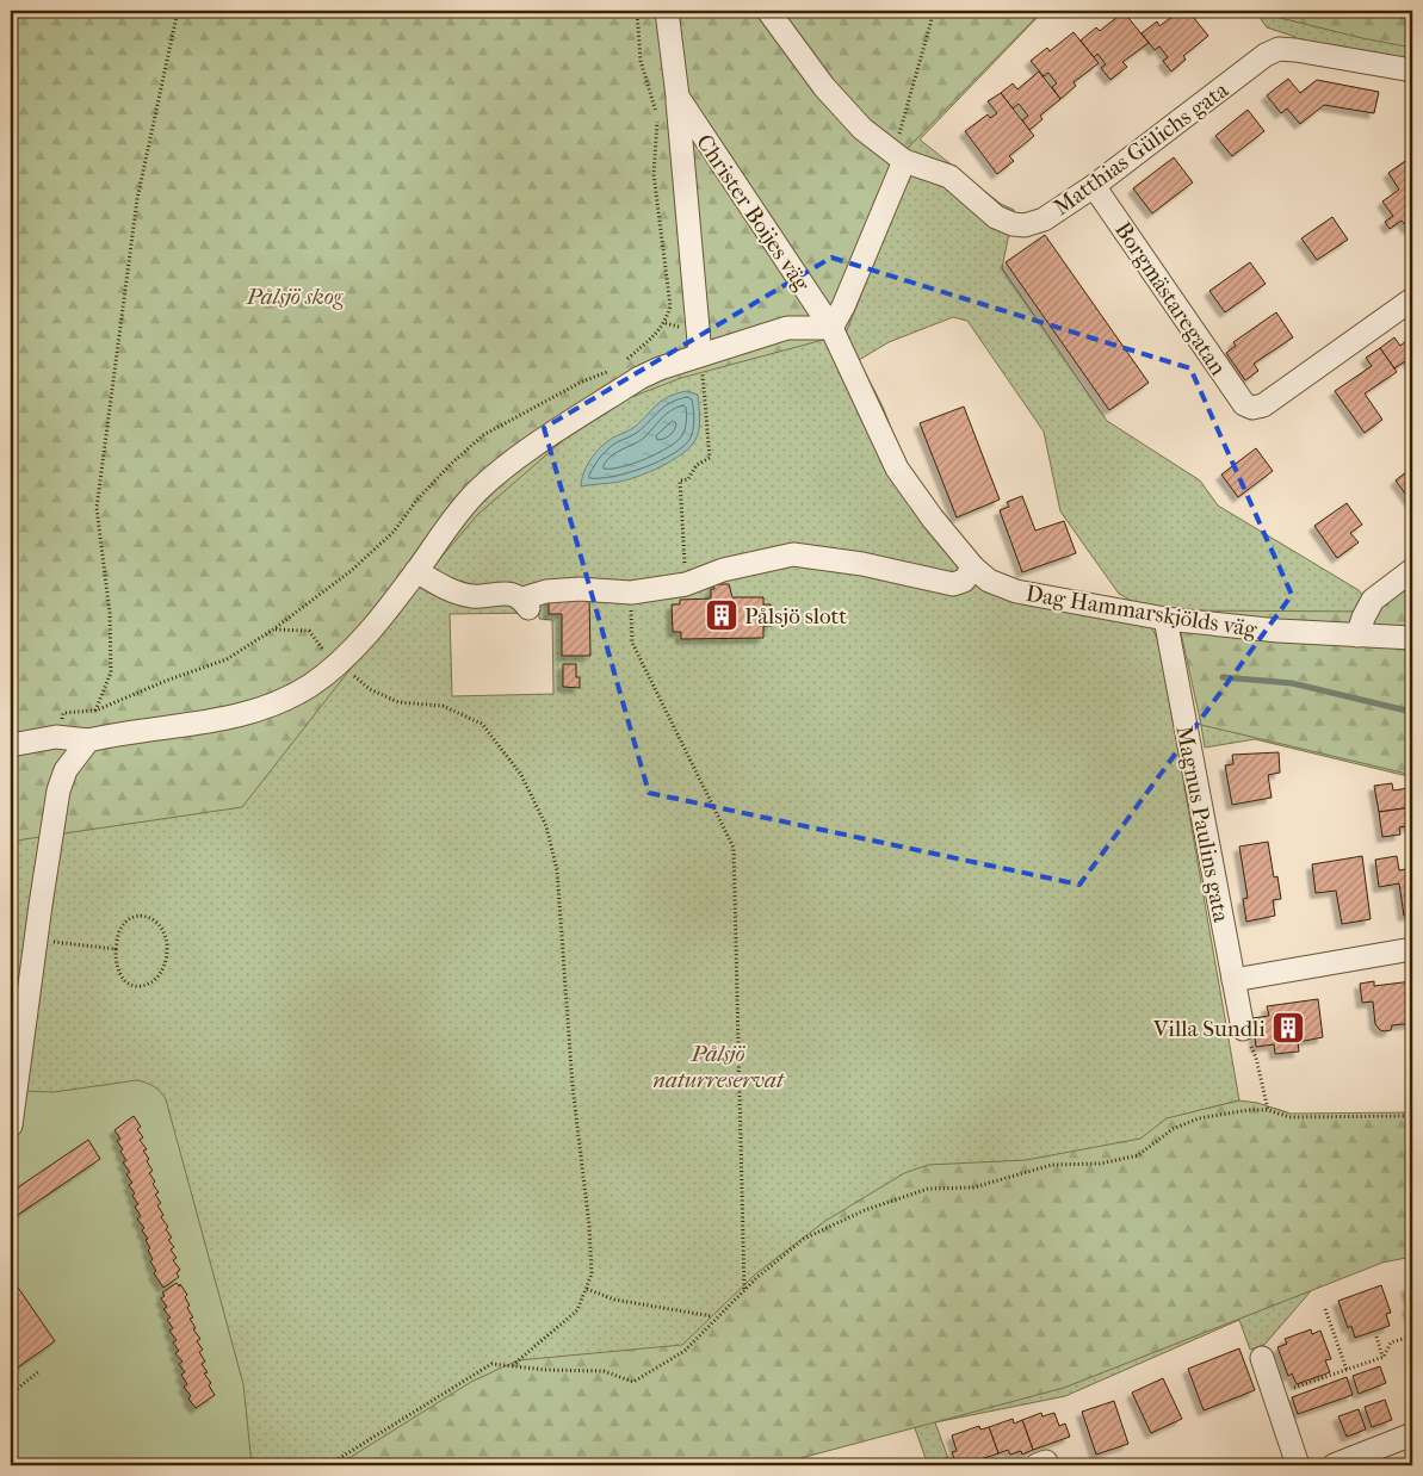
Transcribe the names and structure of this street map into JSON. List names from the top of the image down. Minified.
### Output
{"streets":{"street":["Matthias Gülichs gata","Christer Boijes väg","Borgmästaregatan","Dag Hammarskjölds väg","Magnus Paulins gata"]},"crossings":[["Matthias Gülichs gata","Borgmästaregatan"],["Christer Boijes väg","Dag Hammarskjölds väg"],["Dag Hammarskjölds väg","Magnus Paulins gata"]],"parks":["Pålsjö skog","Pålsjö naturreservat"],"places":{"building":["Pålsjö slott","Villa Sundli"]}}
